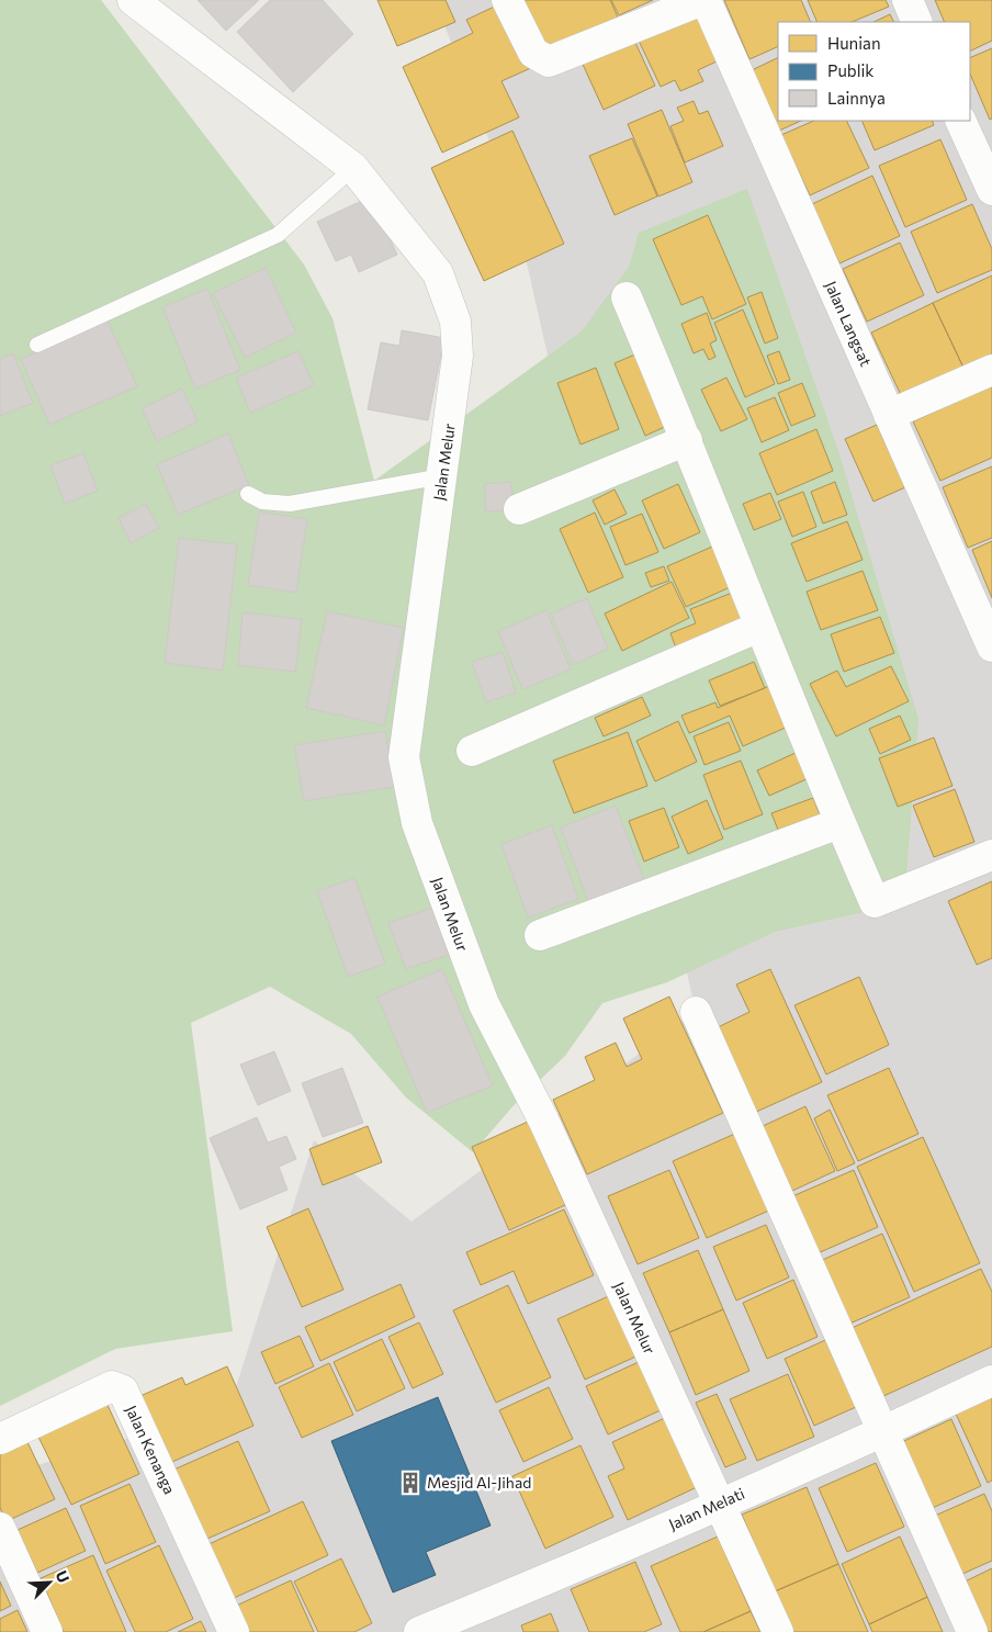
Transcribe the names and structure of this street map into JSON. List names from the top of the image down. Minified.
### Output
{"streets":{"street":["Jalan Langsat","Jalan Melur","Jalan Kenanga","Jalan Melati"]},"crossings":[["Jalan Melur","Jalan Melati"]],"places":{"building":["Mesjid Al-Jihad"]},"legend":["Hunian","Publik","Lainnya"],"north":"top right"}
